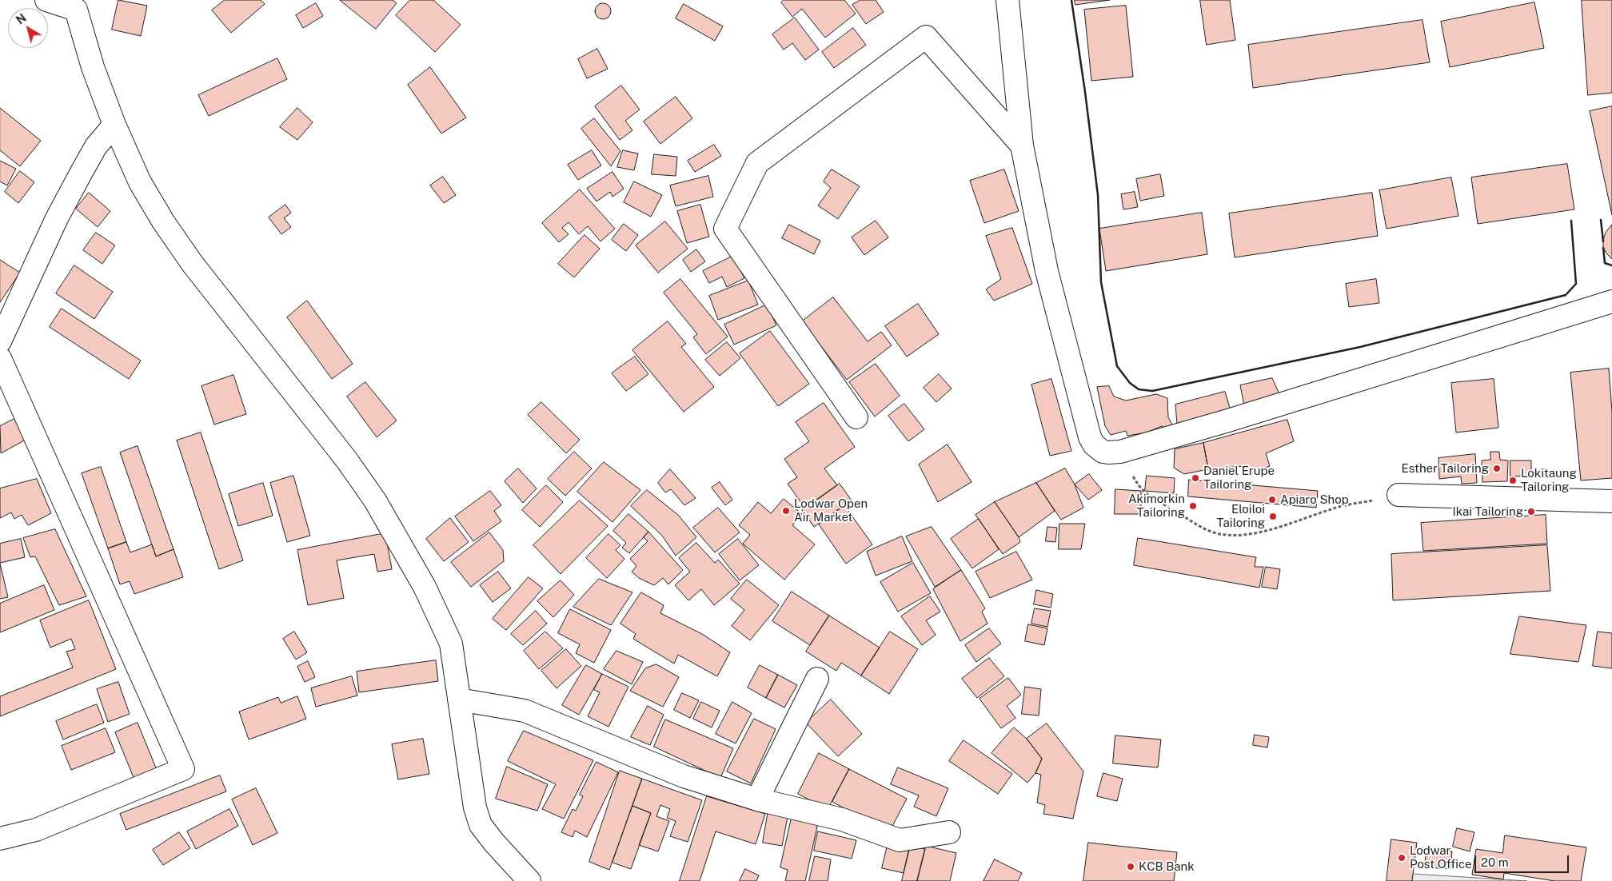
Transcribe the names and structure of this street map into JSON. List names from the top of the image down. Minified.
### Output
{"places":["Esther Tailoring","Daniel Erupe Tailoring","Lokitaung Tailoring","Apiaro Shop","Akimorkin Tailoring","Lodwar Open Air Market","Ikai Tailoring","Eloiloi Tailoring","Lodwar Post Office","KCB Bank"],"scale_bar":"20 m","north":"top left"}
